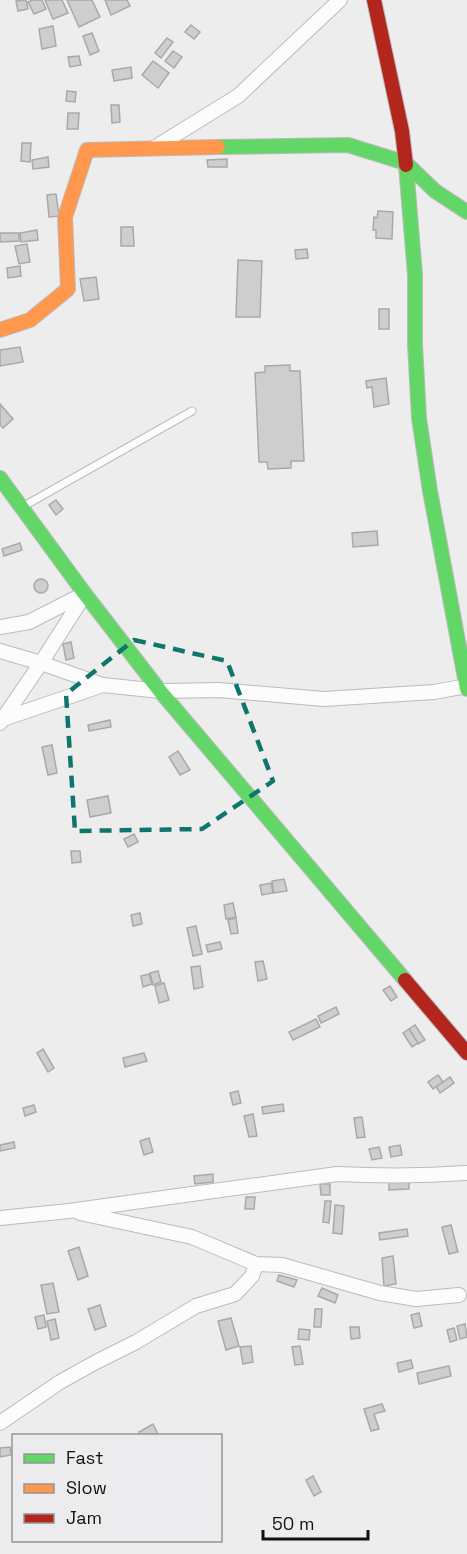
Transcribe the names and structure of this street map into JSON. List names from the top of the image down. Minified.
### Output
{"legend":["Fast","Slow","Jam"],"scale_bar":"50 m"}
